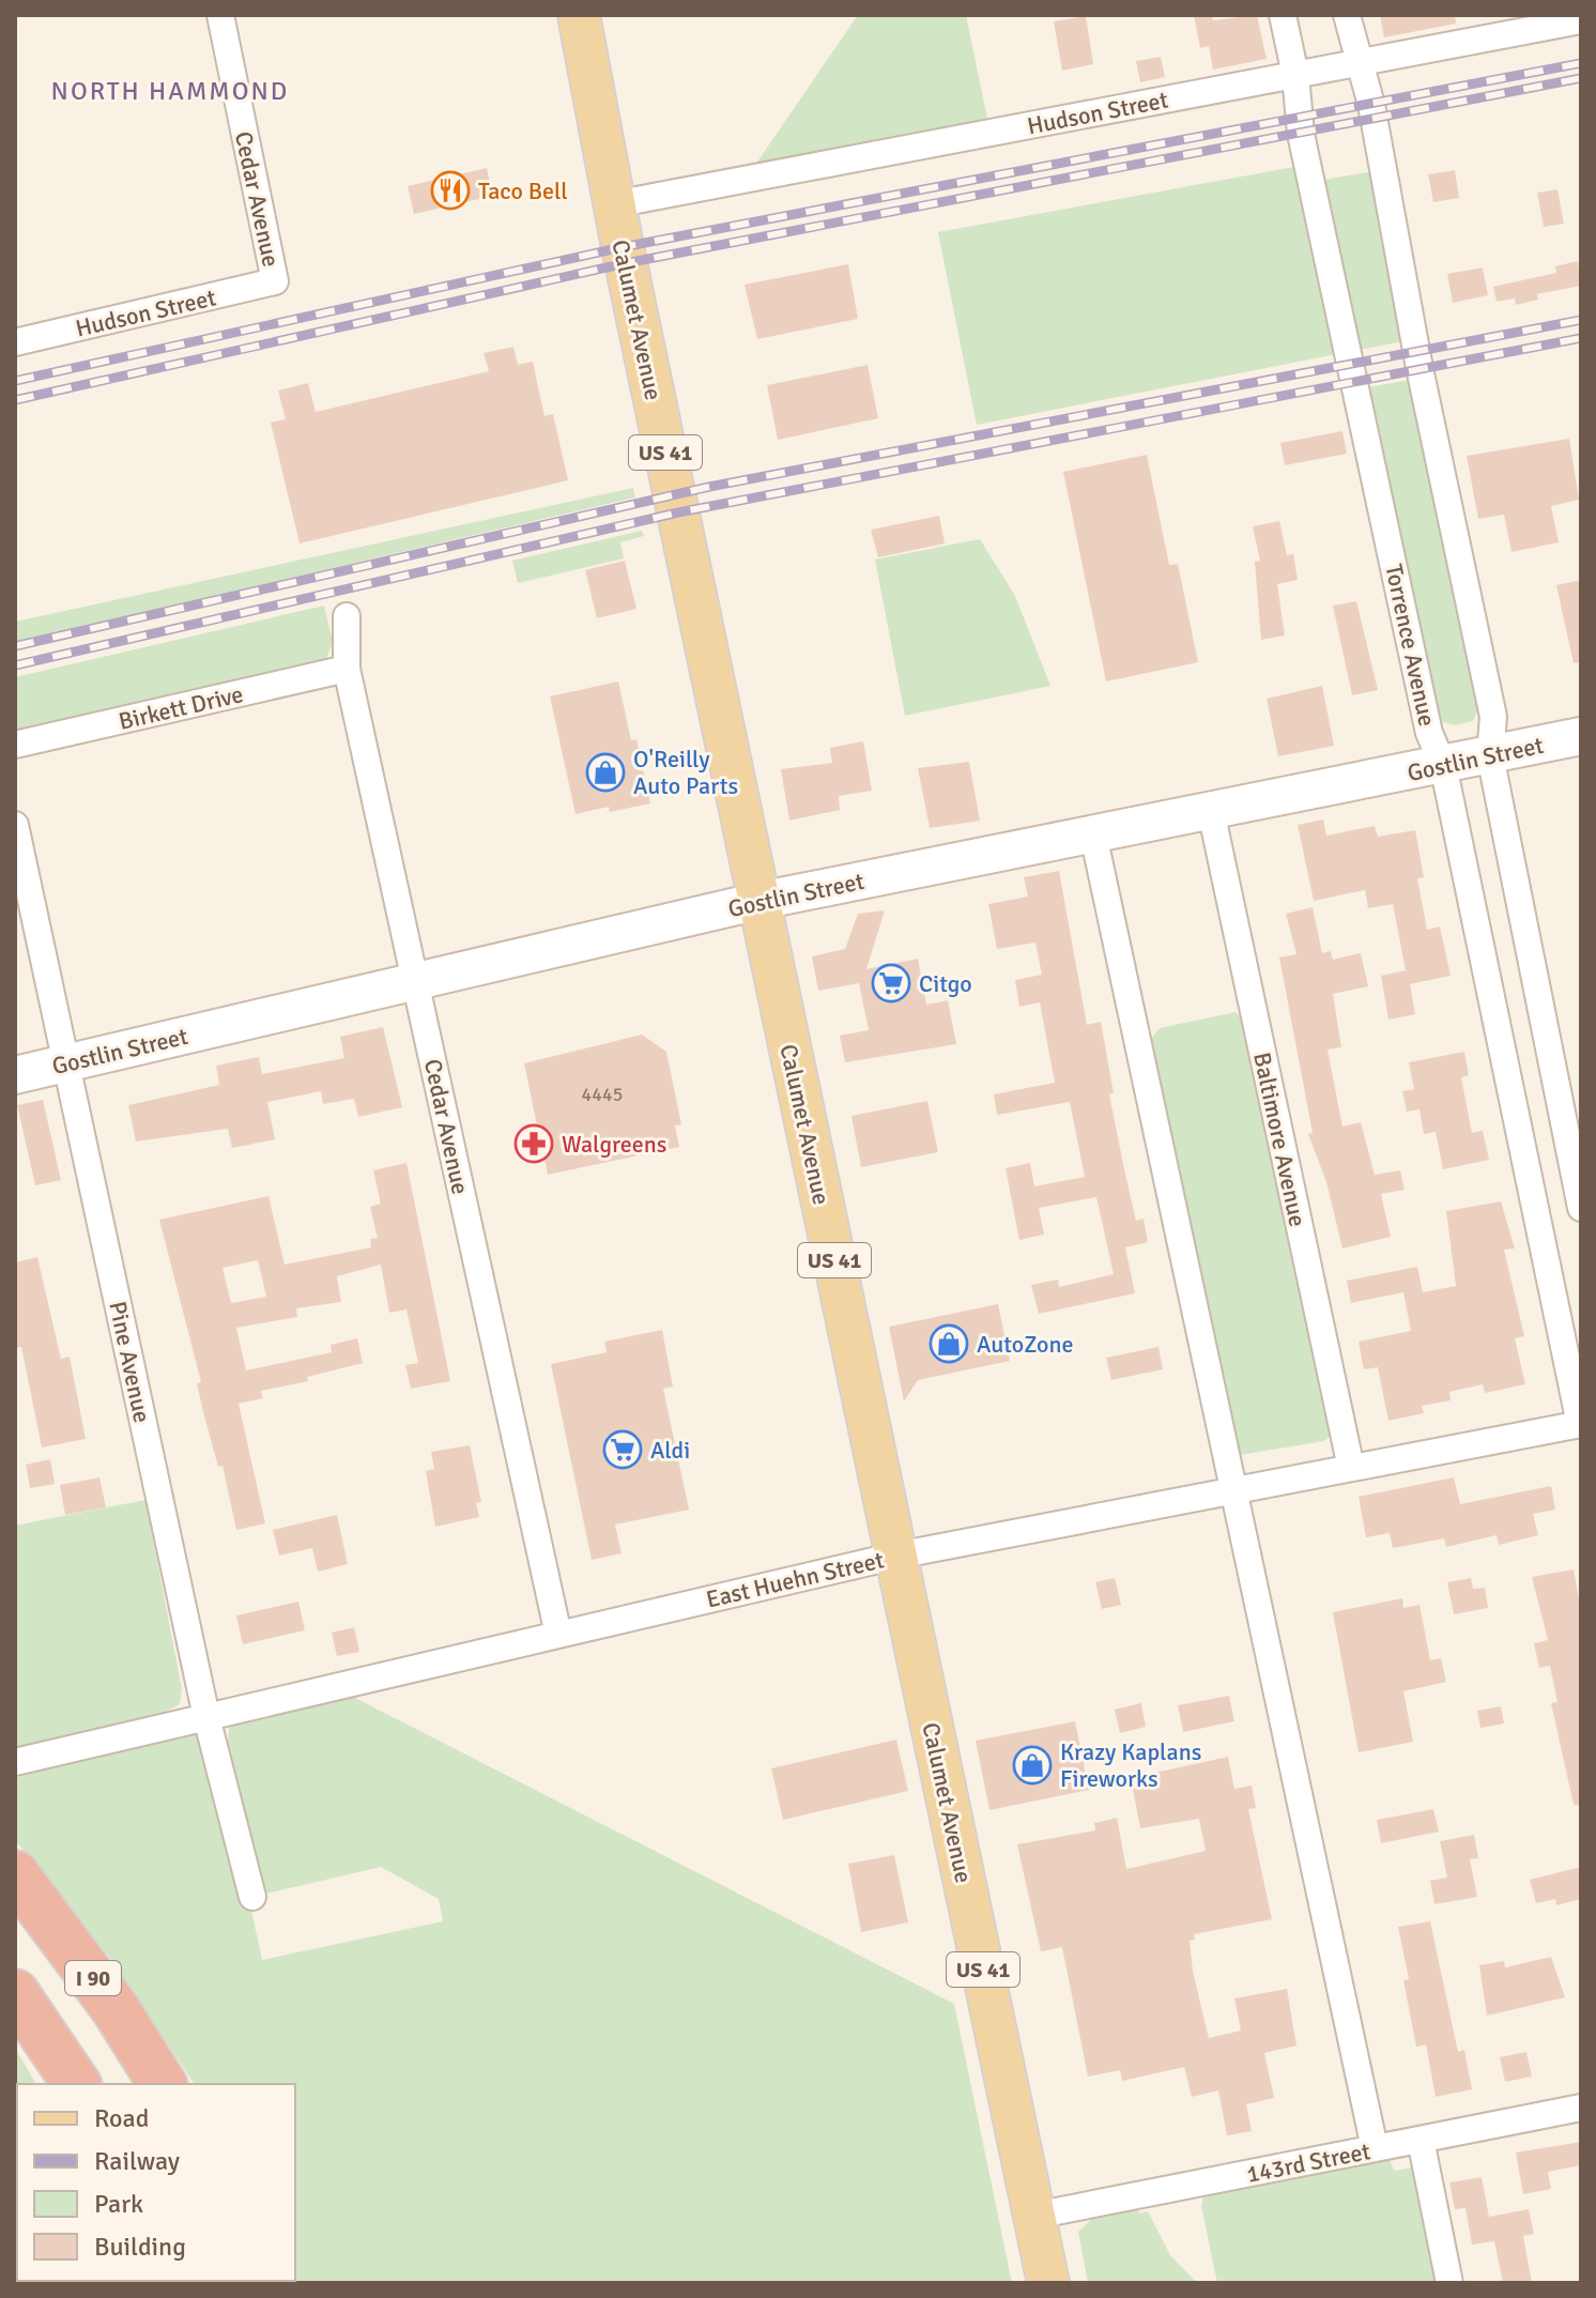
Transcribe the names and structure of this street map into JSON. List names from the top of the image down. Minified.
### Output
{"streets":{"highway":["I 90"],"main road":["Calumet Avenue","US 41","Gostlin Street"],"street":["Hudson Street","Cedar Avenue","Torrence Avenue","Birkett Drive","Baltimore Avenue","Pine Avenue","East Huehn Street","143rd Street"]},"crossings":[["Hudson Street","Cedar Avenue"],["Hudson Street","Calumet Avenue"],["Hudson Street","Torrence Avenue"],["Cedar Avenue","Birkett Drive"],["Cedar Avenue","Gostlin Street"],["Cedar Avenue","East Huehn Street"],["Calumet Avenue","Gostlin Street"],["Calumet Avenue","East Huehn Street"],["Calumet Avenue","143rd Street"],["Torrence Avenue","Gostlin Street"],["Torrence Avenue","East Huehn Street"],["Gostlin Street","Baltimore Avenue"],["Gostlin Street","Pine Avenue"],["Baltimore Avenue","East Huehn Street"],["Pine Avenue","East Huehn Street"]],"districts":["NORTH HAMMOND"],"places":{"restaurant":["Taco Bell"],"shop":["O'Reilly Auto Parts","AutoZone","Krazy Kaplans Fireworks"],"supermarket":["Citgo","Aldi"],"pharmacy":["Walgreens"]},"house_numbers":["4445"],"legend":["Road","Railway","Park","Building"]}
